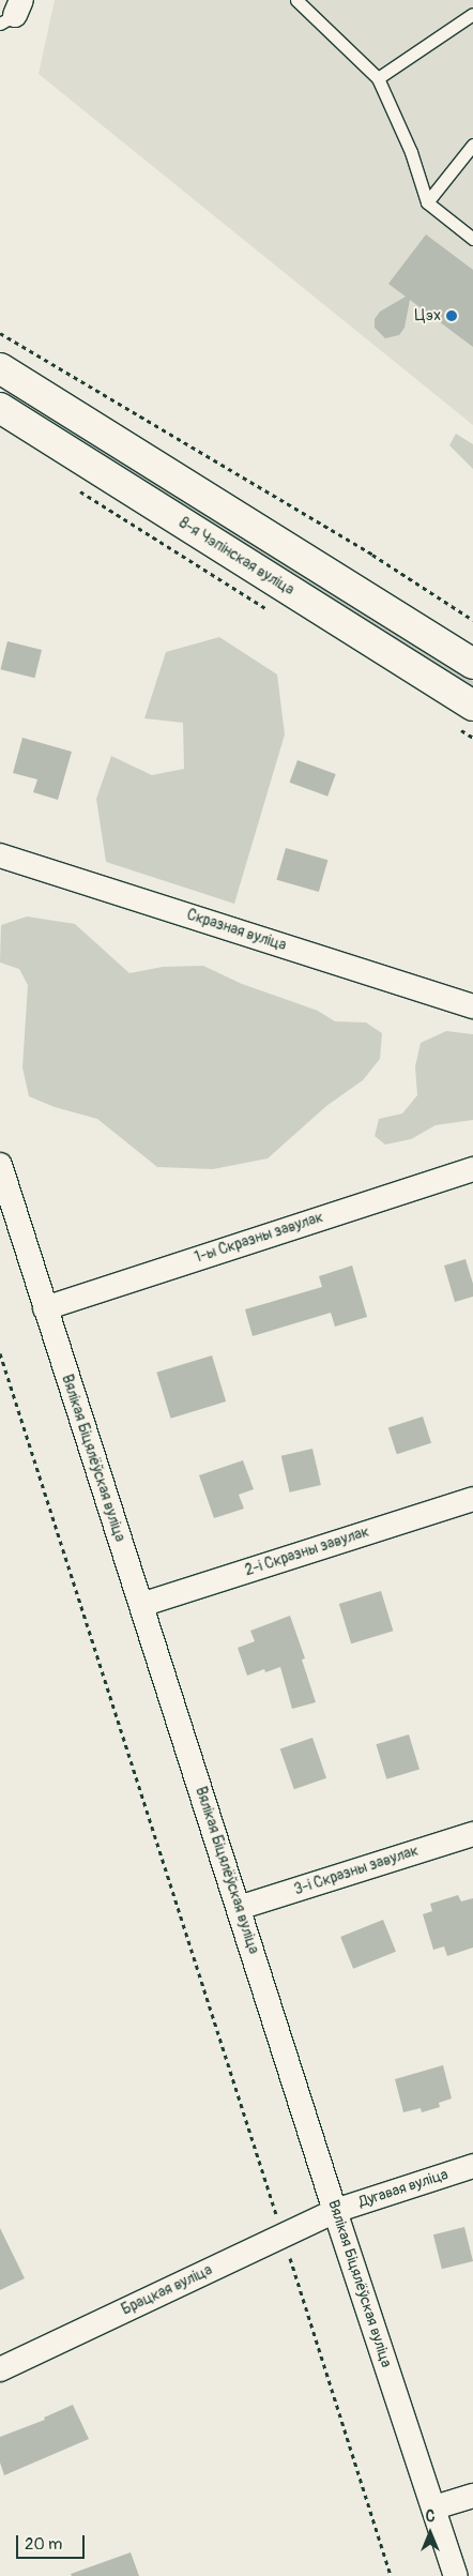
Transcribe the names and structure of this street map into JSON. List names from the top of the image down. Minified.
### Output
{"streets":{"main road":["8-я Чэпінская вуліца"],"street":["Скразная вуліца","1-ы Скразны завулак","Вялікая Біцялёўская вуліца","2-і Скразны завулак","3-і Скразны завулак","Дугавая вуліца","Брацкая вуліца"]},"crossings":[["1-ы Скразны завулак","Вялікая Біцялёўская вуліца"],["Вялікая Біцялёўская вуліца","2-і Скразны завулак"],["Вялікая Біцялёўская вуліца","3-і Скразны завулак"],["Вялікая Біцялёўская вуліца","Дугавая вуліца"],["Вялікая Біцялёўская вуліца","Брацкая вуліца"],["Дугавая вуліца","Брацкая вуліца"]],"places":["Цэх"],"scale_bar":"20 m","north":"top"}
